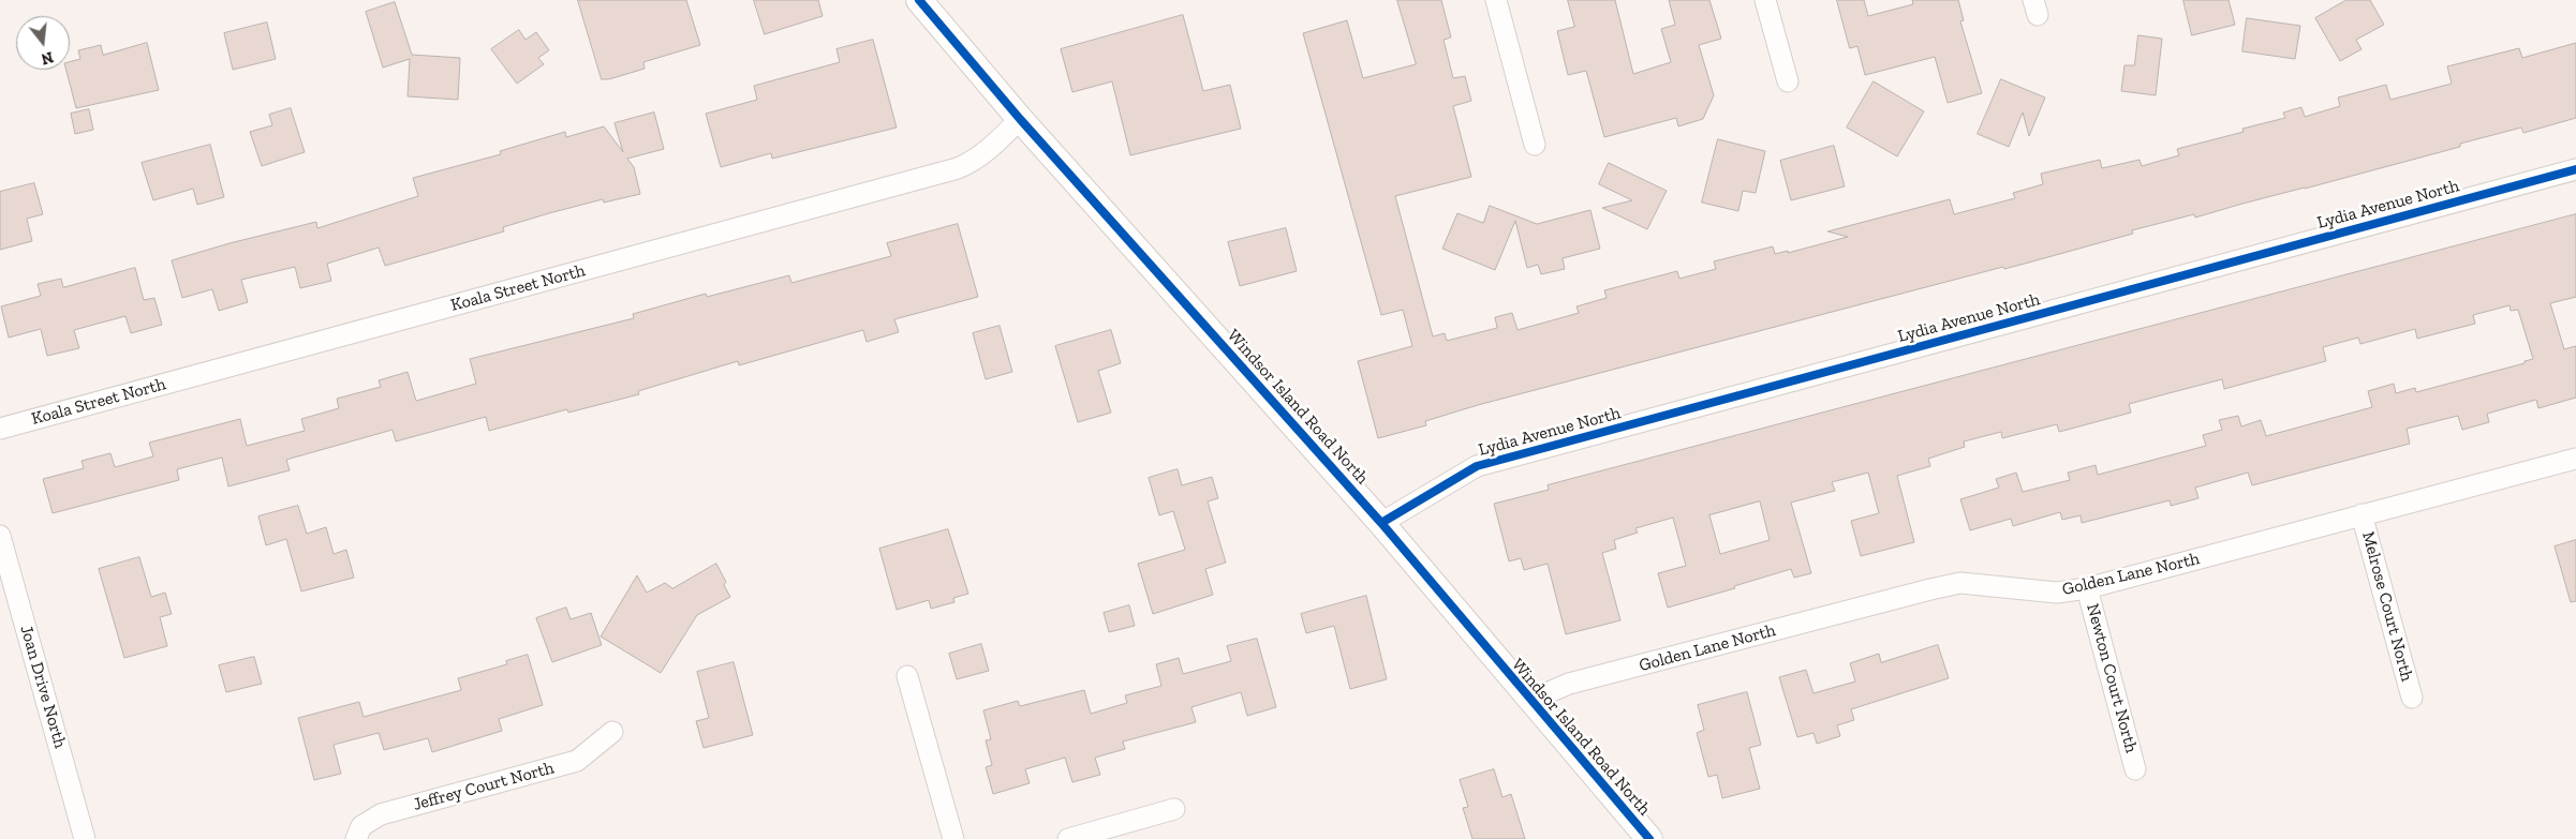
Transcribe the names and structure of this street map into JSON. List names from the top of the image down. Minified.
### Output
{"streets":{"street":["Lydia Avenue North","Koala Street North","Windsor Island Road North","Golden Lane North","Melrose Court North","Newton Court North","Joan Drive North","Jeffrey Court North"]},"crossings":[["Lydia Avenue North","Windsor Island Road North"],["Koala Street North","Windsor Island Road North"],["Windsor Island Road North","Golden Lane North"],["Golden Lane North","Melrose Court North"],["Golden Lane North","Newton Court North"]],"north":"bottom"}
